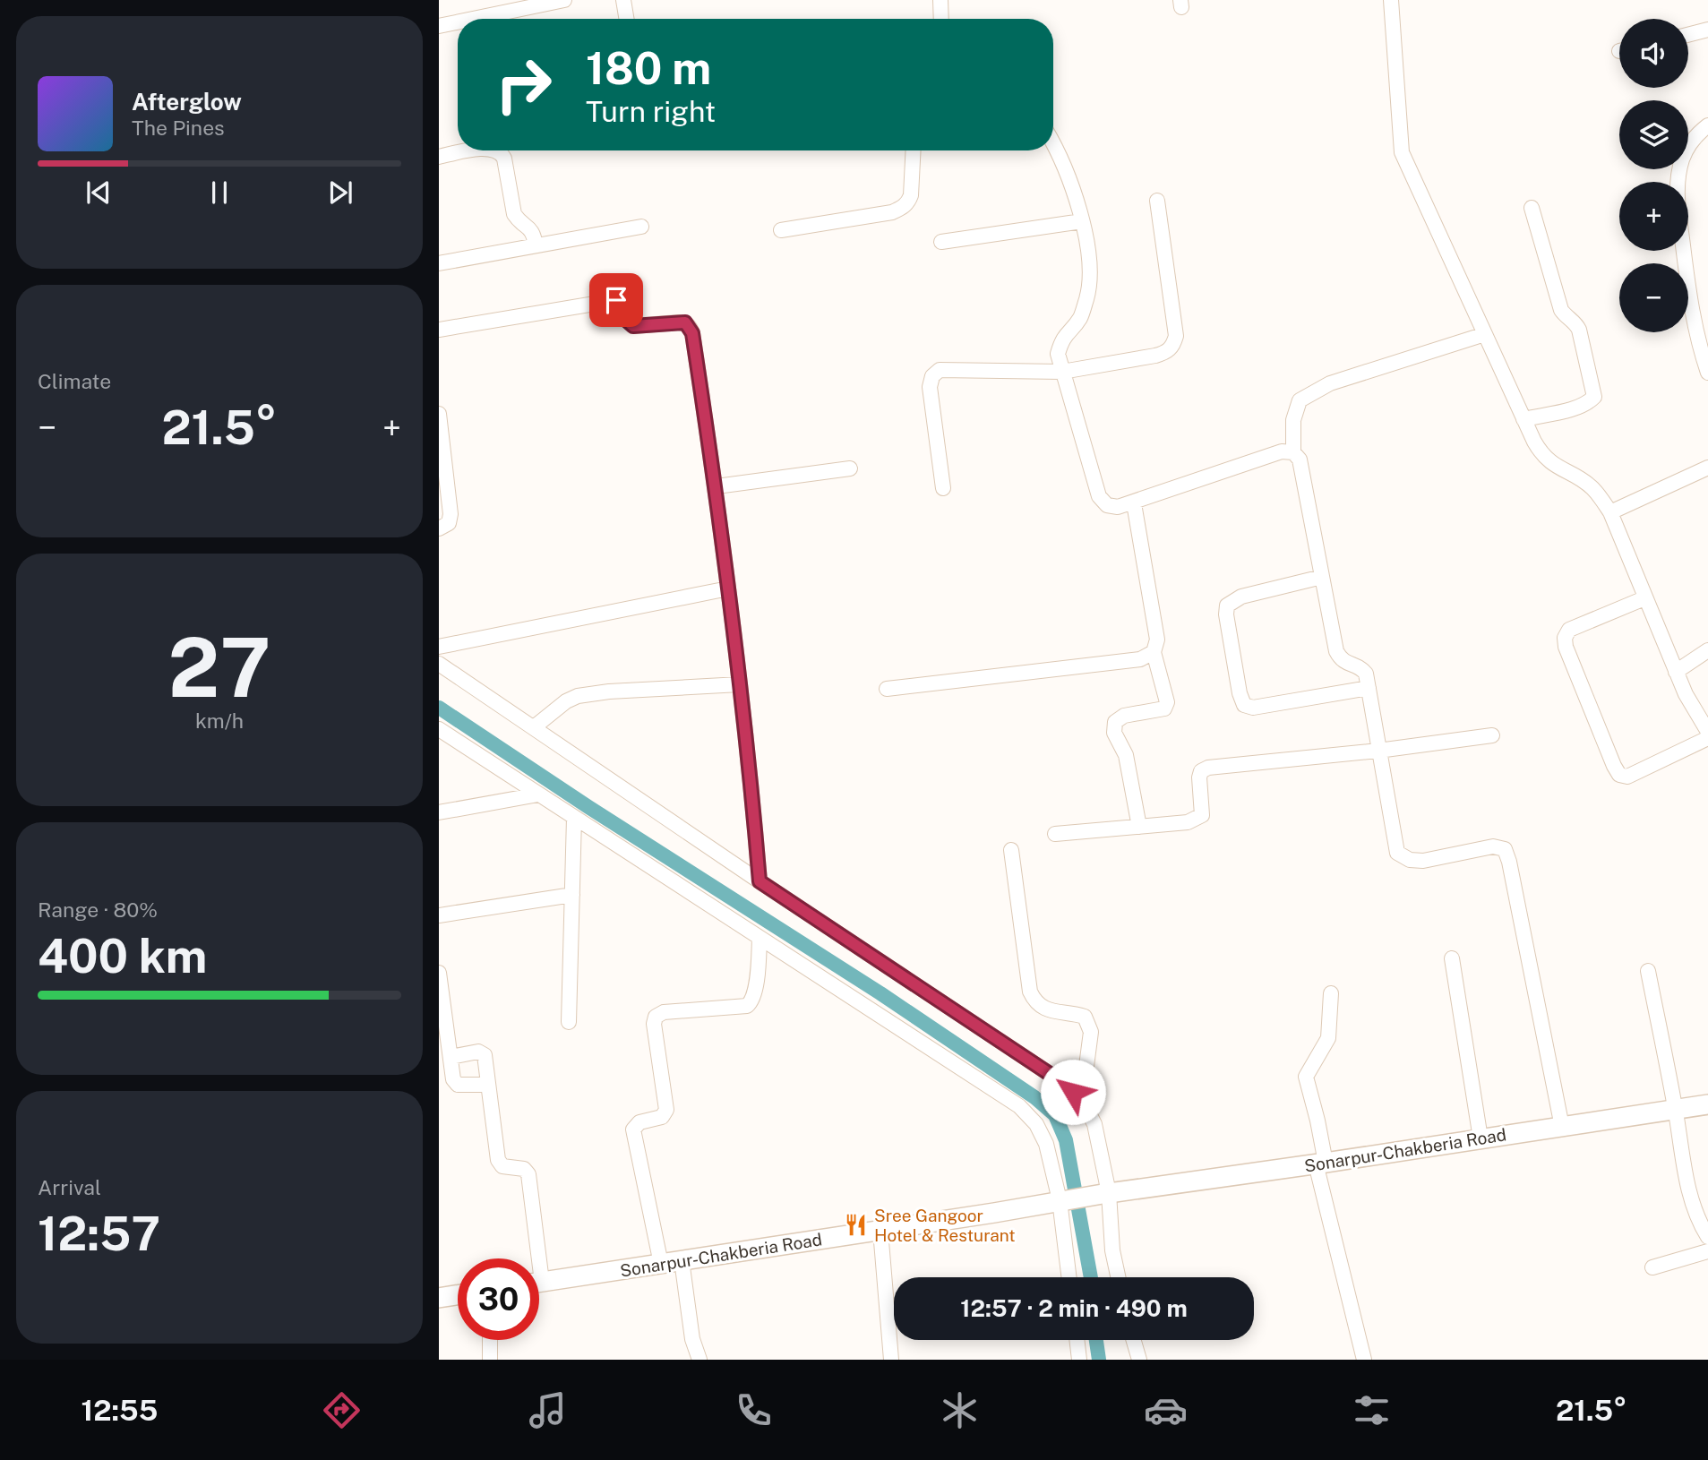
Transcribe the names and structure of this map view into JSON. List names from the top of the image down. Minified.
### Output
{"streets":{"main road":["Sonarpur-Chakberia Road"]},"places":{"restaurant":["Sree Gangoor Hotel & Resturant"]},"page":{"map_buttons":["+","−"],"turn":["180 m","Turn right"],"song":["Afterglow","The Pines"],"tile":["Climate",["27","km/h"],["Range · 80%","400 km"],["Arrival","12:57"]],"heat":["−","21.5°","+"],"limit":"30","trip":"12:57 · 2 min · 490 m","tabs":["12:55","21.5°"]}}
